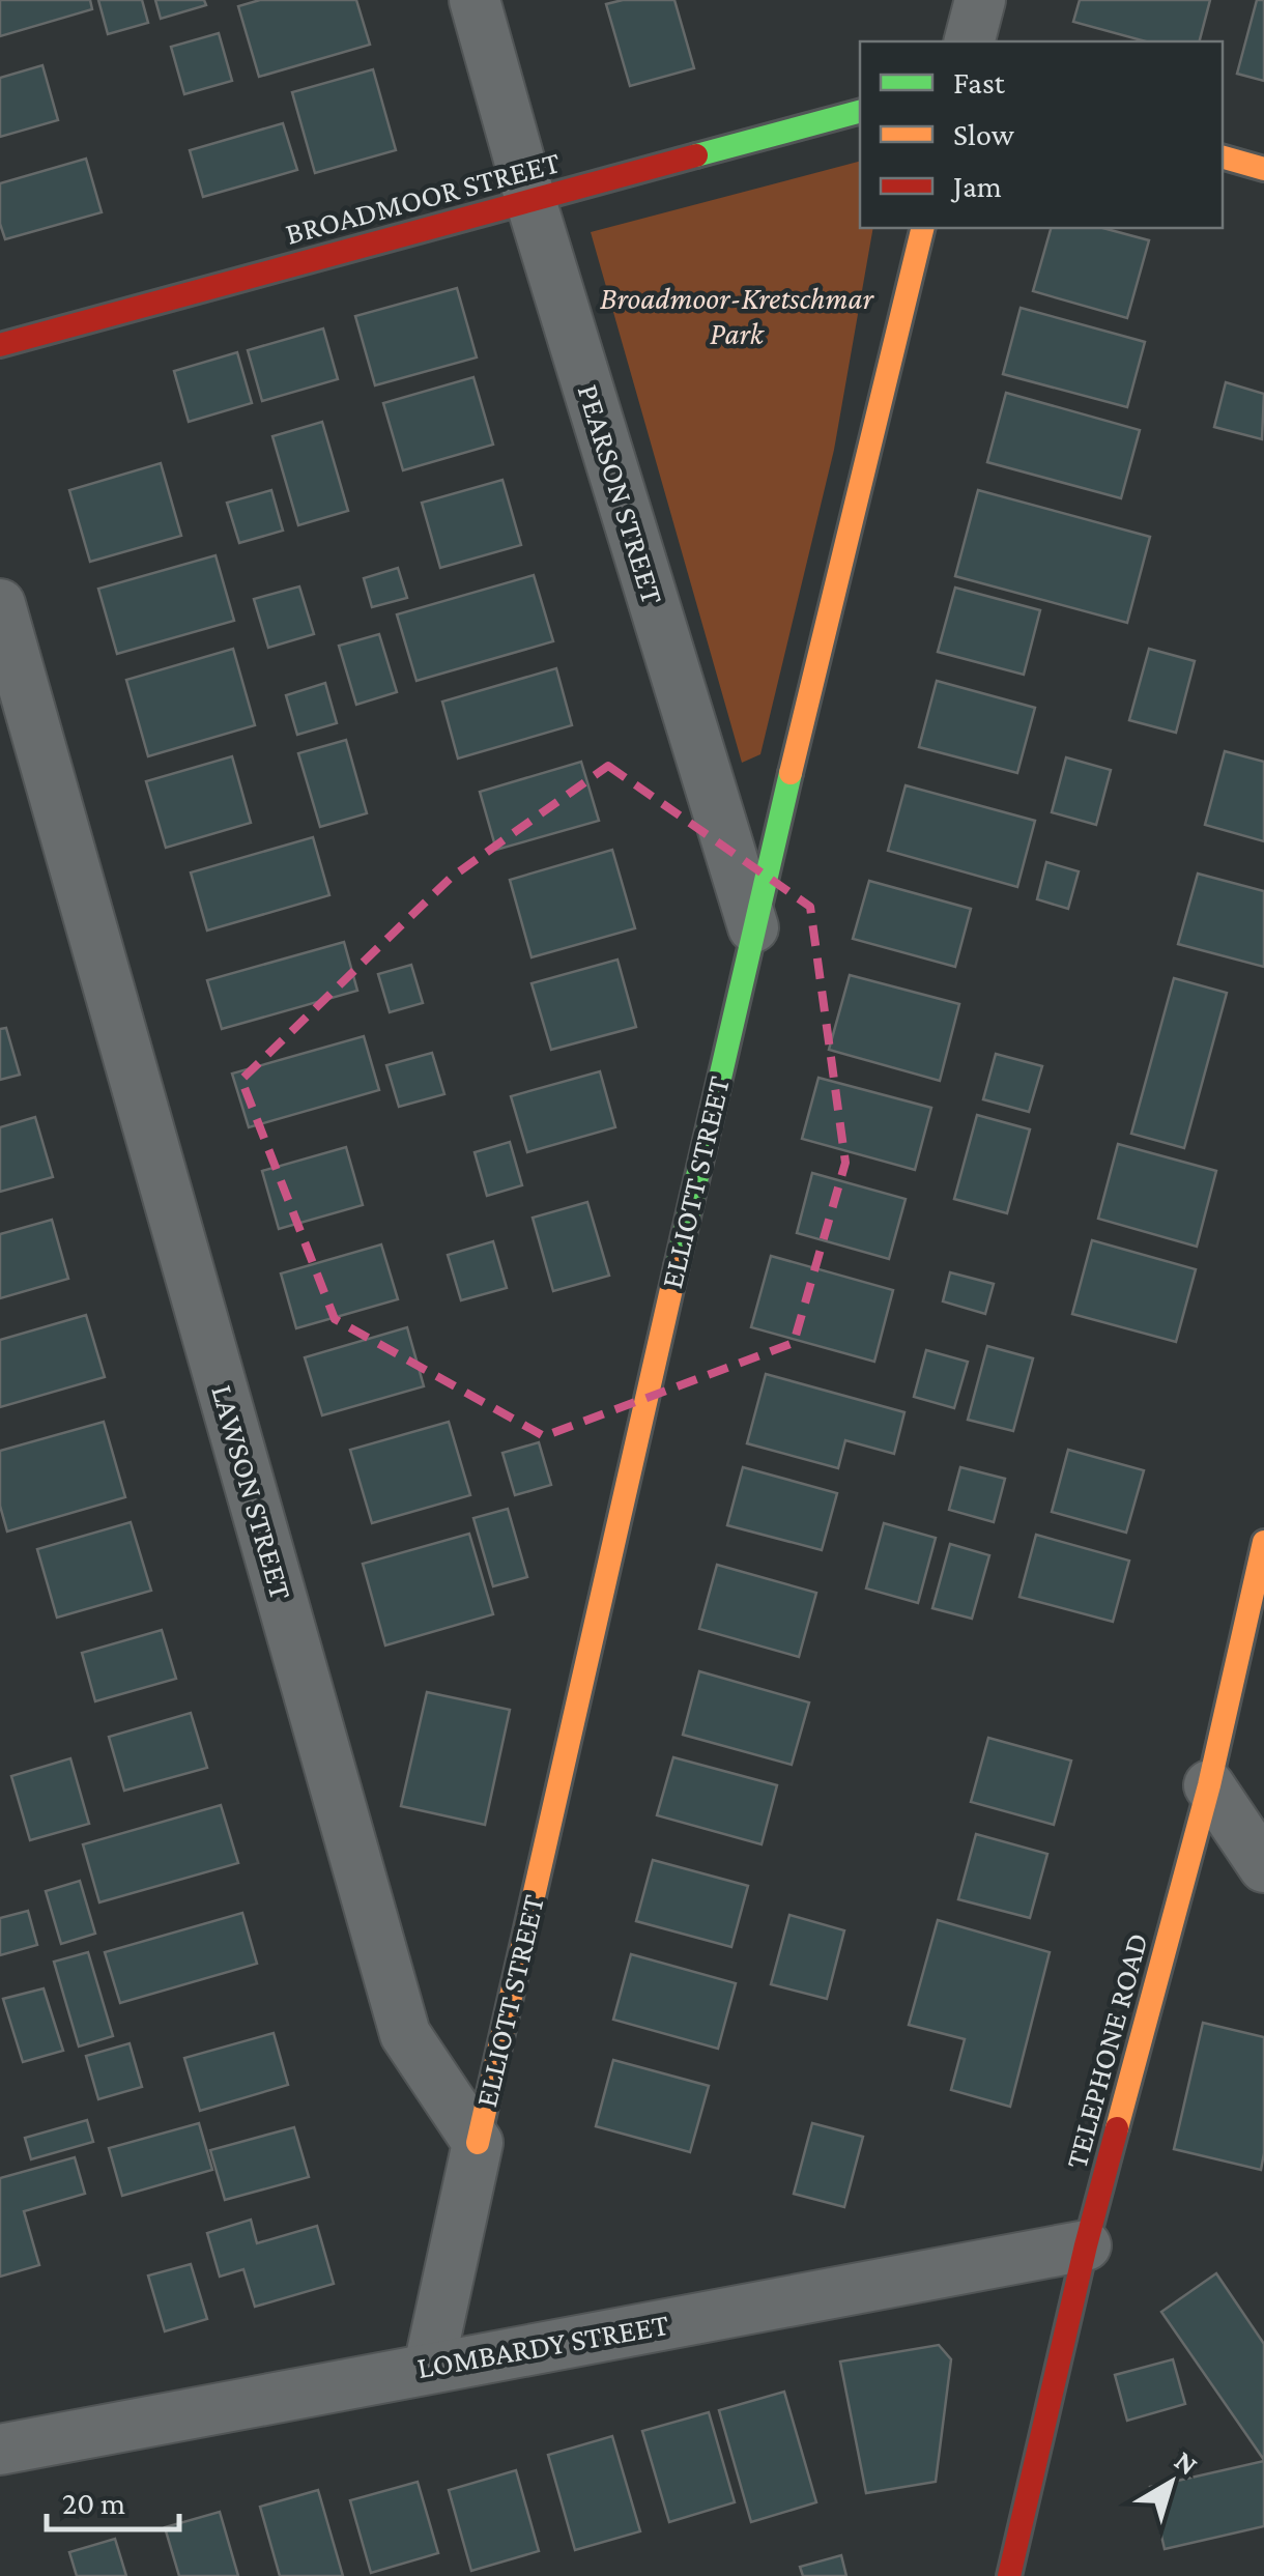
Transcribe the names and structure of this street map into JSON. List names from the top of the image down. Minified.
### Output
{"streets":{"street":["BROADMOOR STREET","PEARSON STREET","ELLIOTT STREET","LAWSON STREET","TELEPHONE ROAD","LOMBARDY STREET"]},"crossings":[["BROADMOOR STREET","PEARSON STREET"],["PEARSON STREET","ELLIOTT STREET"],["ELLIOTT STREET","LAWSON STREET"],["TELEPHONE ROAD","LOMBARDY STREET"]],"parks":["Broadmoor-Kretschmar Park"],"legend":["Fast","Slow","Jam"],"scale_bar":"20 m","north":"top right"}
